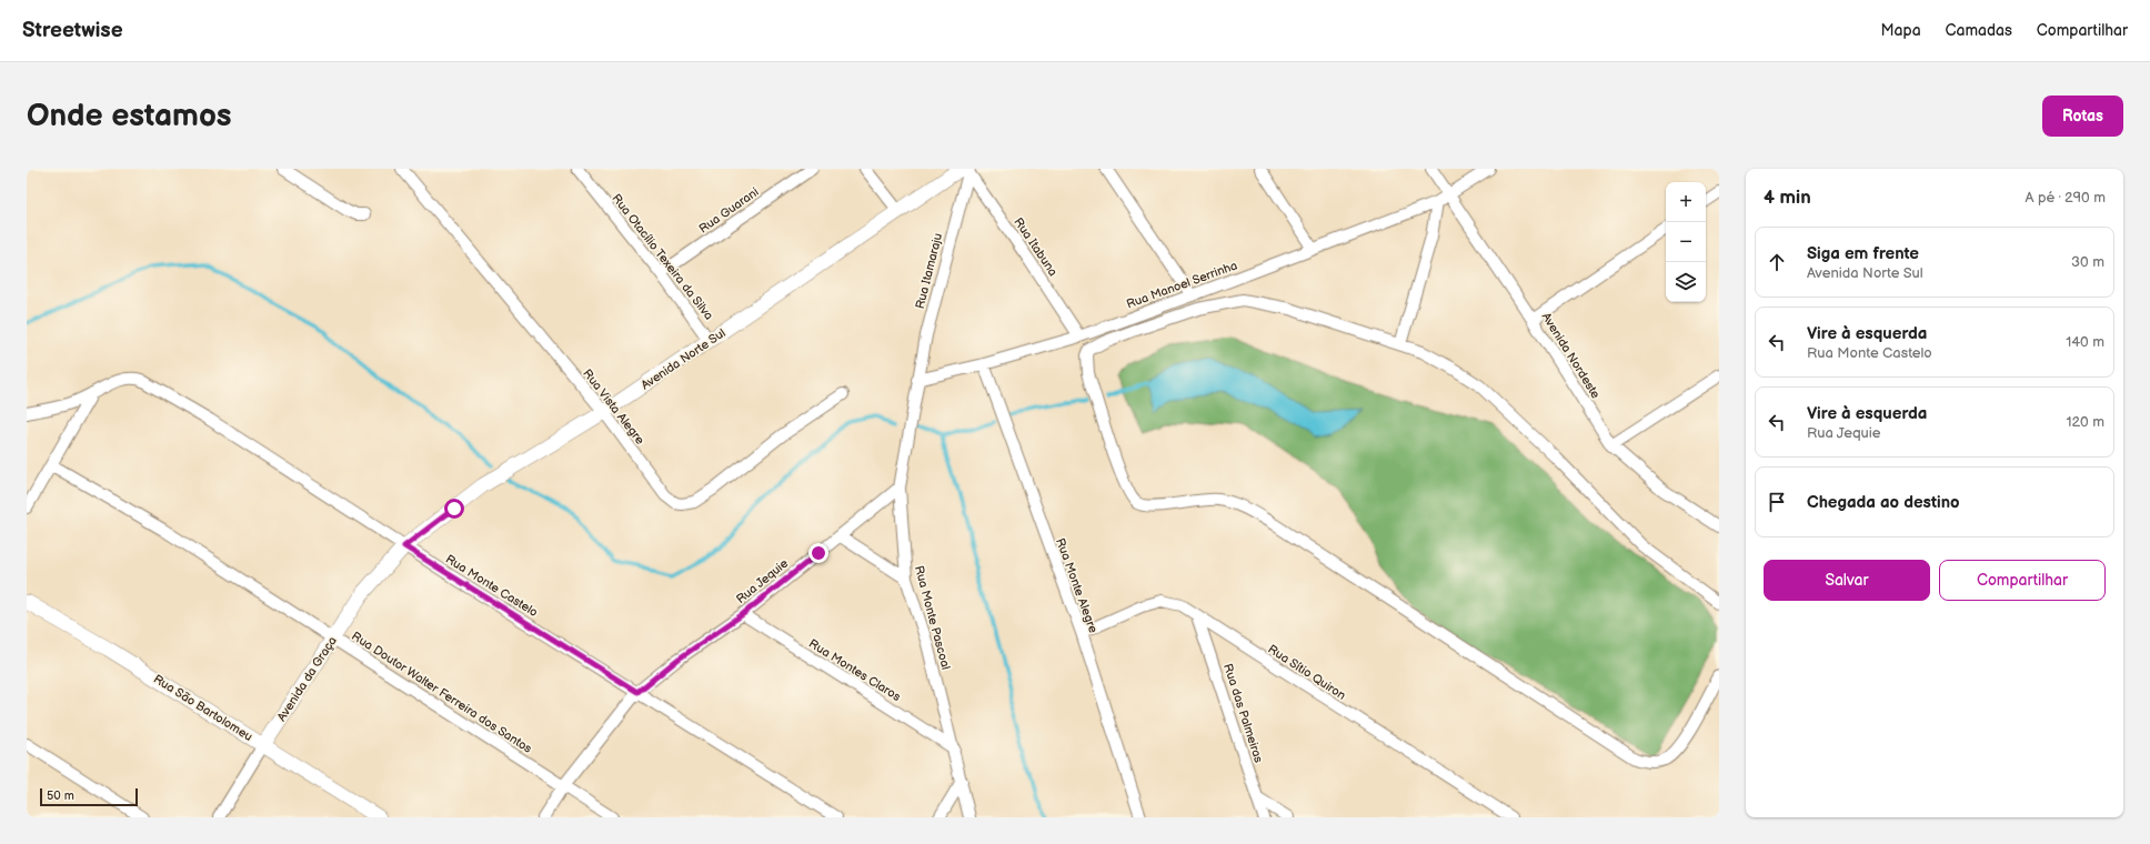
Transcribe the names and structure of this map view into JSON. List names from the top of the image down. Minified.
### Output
{"streets":{"street":["Rua Guarani","Rua Itabuna","Rua Otacílio Texeira da Silva","Rua Itamaraju","Rua Manoel Serrinha","Avenida Nordeste","Avenida Norte Sul","Rua Vista Alegre","Rua Jequie","Rua Monte Castelo","Rua Monte Alegre","Rua Monte Pascoal","Rua Montes Claros","Rua Sítio Quiron","Avenida da Graça","Rua Doutor Walter Ferreira dos Santos","Rua São Bartolomeu","Rua das Palmeiras"]},"crossings":[["Rua Guarani","Rua Otacílio Texeira da Silva"],["Rua Itabuna","Rua Itamaraju"],["Rua Itabuna","Rua Manoel Serrinha"],["Rua Itabuna","Avenida Norte Sul"],["Rua Otacílio Texeira da Silva","Avenida Norte Sul"],["Rua Itamaraju","Rua Manoel Serrinha"],["Rua Itamaraju","Avenida Norte Sul"],["Rua Itamaraju","Rua Monte Pascoal"],["Rua Manoel Serrinha","Avenida Nordeste"],["Rua Manoel Serrinha","Rua Monte Alegre"],["Rua Manoel Serrinha","Rua Monte Pascoal"],["Avenida Norte Sul","Rua Vista Alegre"],["Avenida Norte Sul","Rua Monte Castelo"],["Avenida Norte Sul","Avenida da Graça"],["Rua Jequie","Rua Monte Castelo"],["Rua Jequie","Rua Monte Pascoal"],["Rua Jequie","Rua Montes Claros"],["Rua Jequie","Rua Doutor Walter Ferreira dos Santos"],["Rua Monte Castelo","Avenida da Graça"],["Rua Monte Alegre","Rua Sítio Quiron"],["Rua Monte Pascoal","Rua Montes Claros"],["Rua Sítio Quiron","Rua das Palmeiras"],["Avenida da Graça","Rua Doutor Walter Ferreira dos Santos"],["Avenida da Graça","Rua São Bartolomeu"]],"scale_bar":"50 m","page":{"header":"Streetwise","nav":["Mapa","Camadas","Compartilhar"],"buttons":["Rotas",["Salvar","Compartilhar"]],"title":"Onde estamos","heading":["4 min","A pé · 290 m"],"map_buttons":["+","−"],"list":[["Siga em frente","Avenida Norte Sul","30 m"],["Vire à esquerda","Rua Monte Castelo","140 m"],["Vire à esquerda","Rua Jequie","120 m"],"Chegada ao destino"],"scale":"50 m"}}
